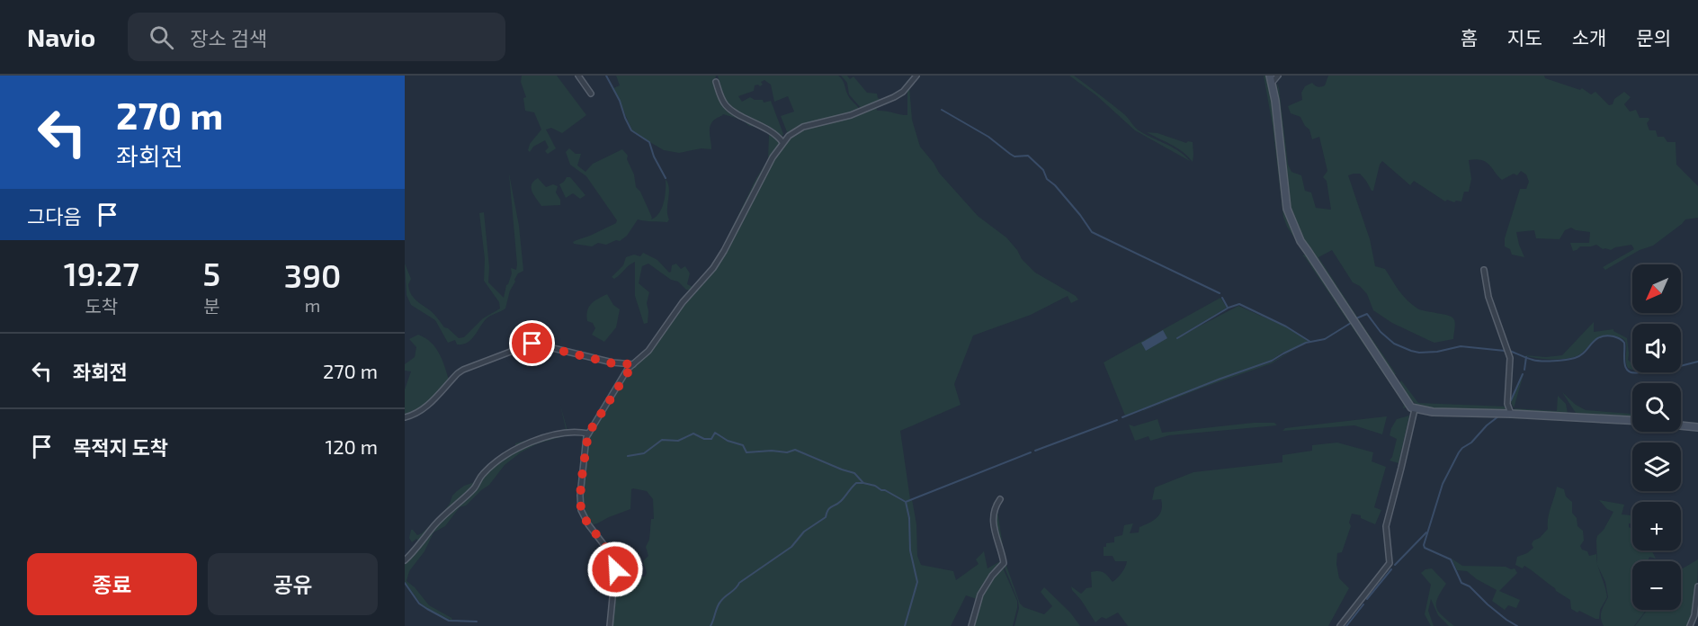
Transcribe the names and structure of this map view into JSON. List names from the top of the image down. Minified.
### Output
{"north":"bottom left","page":{"header":"Navio","search":"장소 검색","nav":["홈","지도","소개","문의"],"turn":["270 m","좌회전"],"then":"그다음","eta":["19:27","도착","5","분","390","m"],"map_buttons":["+","−"],"list":[{"name":"좌회전","value":"270 m"},{"name":"목적지 도착","value":"120 m"}],"buttons":["종료","공유"]}}
